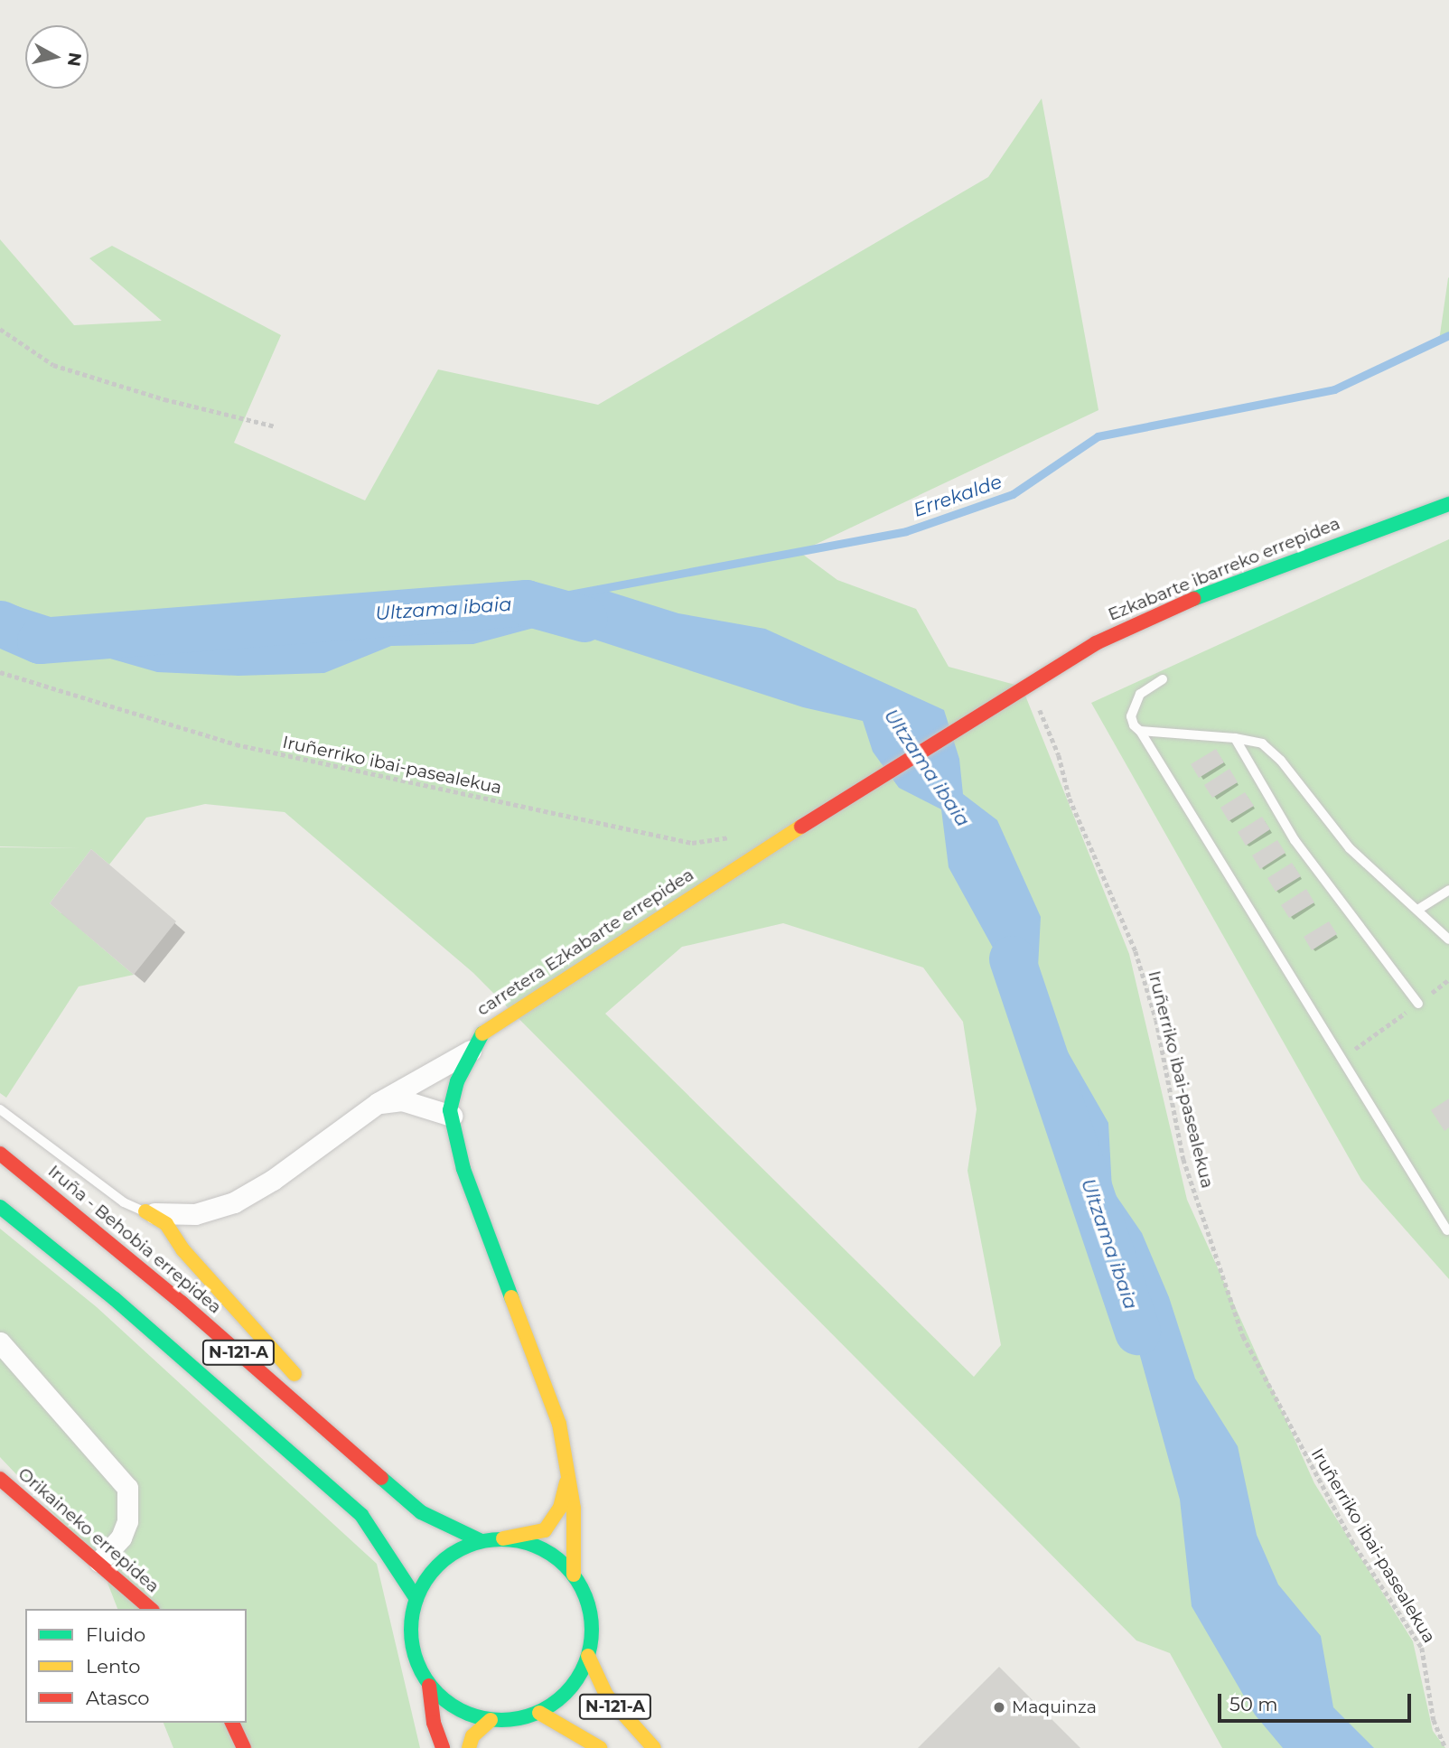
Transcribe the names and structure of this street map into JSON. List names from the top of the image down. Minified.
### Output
{"streets":{"main road":["Ezkabarte ibarreko errepidea","carretera Ezkabarte errepidea","Iruña - Behobia errepidea","N-121-A","Orikaineko errepidea"],"path":["Iruñerriko ibai-pasealekua"]},"crossings":[["Ezkabarte ibarreko errepidea","Iruñerriko ibai-pasealekua"],["Ezkabarte ibarreko errepidea","carretera Ezkabarte errepidea"],["carretera Ezkabarte errepidea","Iruña - Behobia errepidea"],["carretera Ezkabarte errepidea","N-121-A"],["Iruña - Behobia errepidea","N-121-A"]],"water":["Errekalde","Ultzama ibaia"],"places":["Maquinza"],"legend":["Fluido","Lento","Atasco"],"scale_bar":"50 m","north":"right"}
